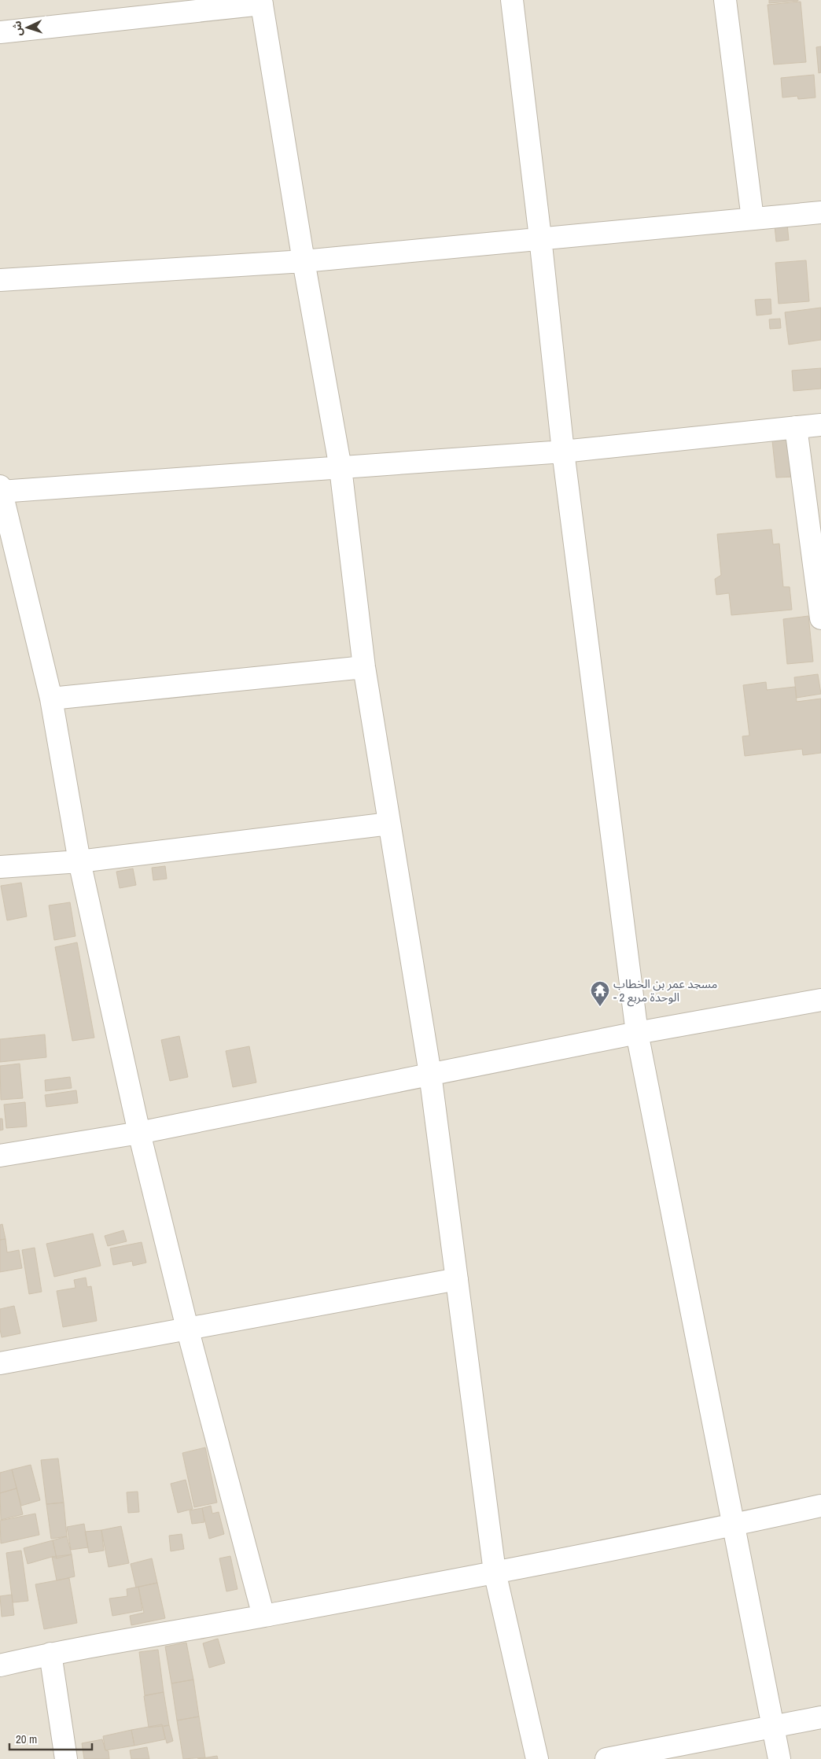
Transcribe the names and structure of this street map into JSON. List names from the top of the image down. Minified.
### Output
{"places":{"temple":["مسجد عمر بن الخطاب - الوحدة مربع 2"]},"scale_bar":"20 m","north":"left"}
